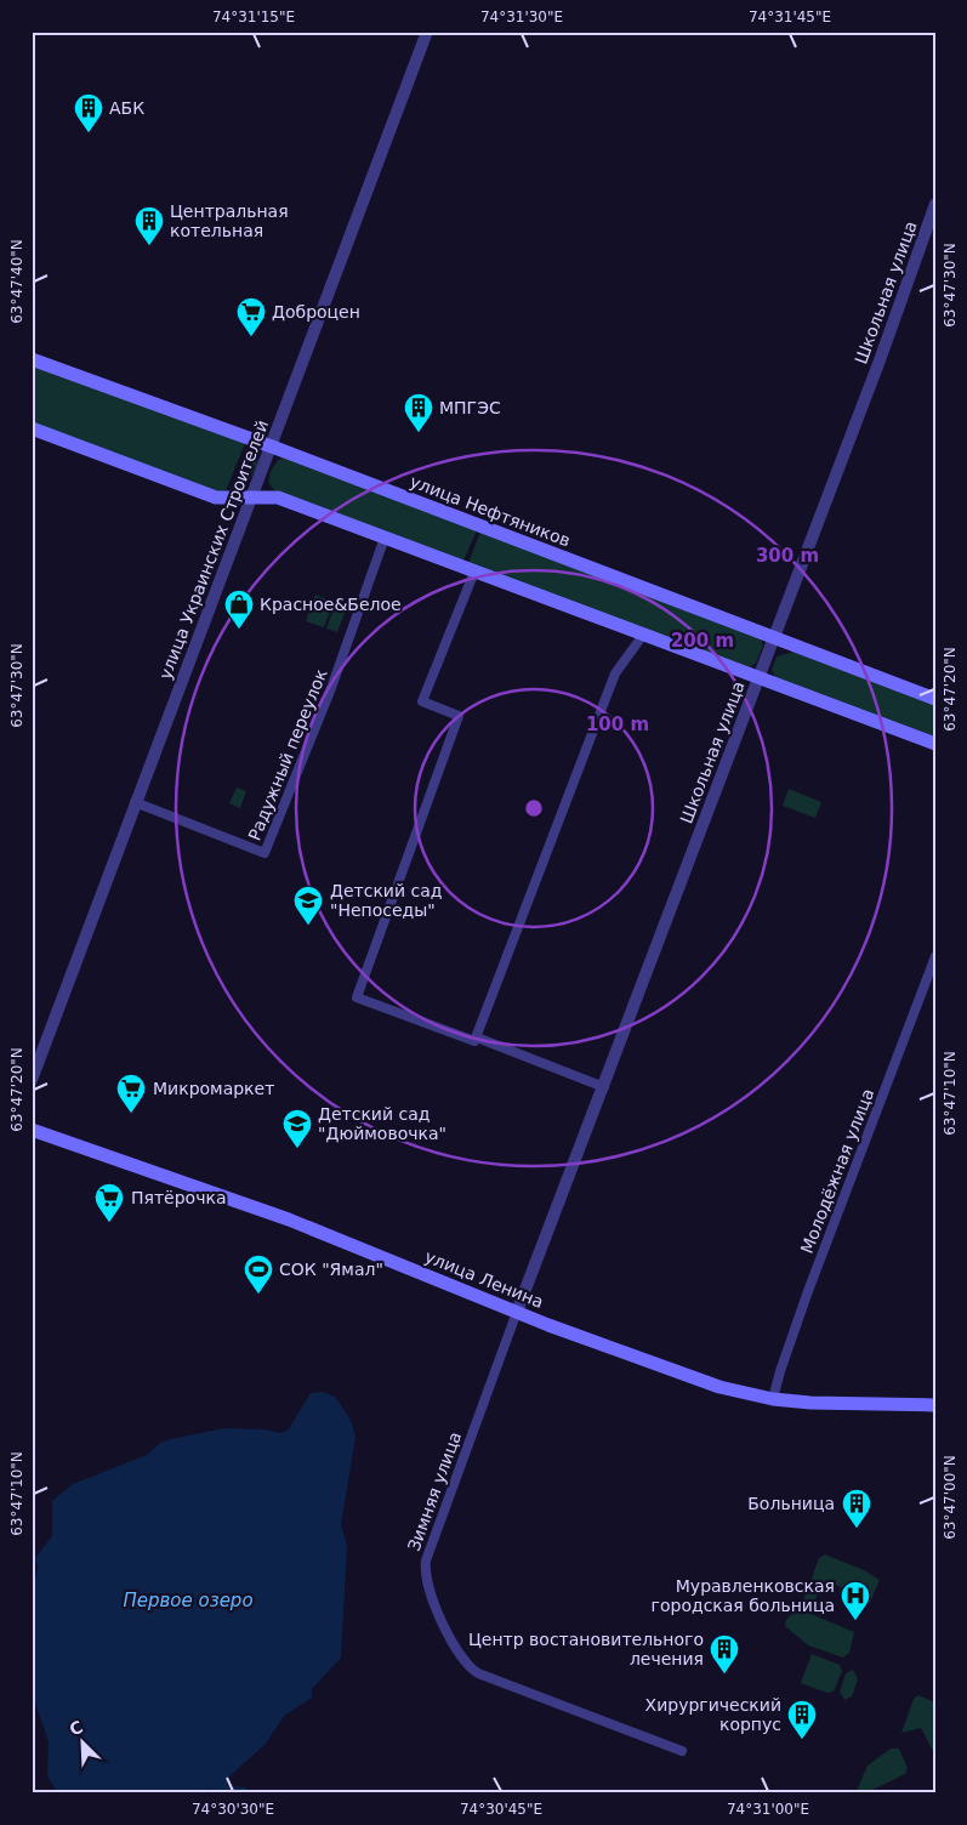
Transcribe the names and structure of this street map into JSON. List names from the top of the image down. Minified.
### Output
{"streets":{"main road":["улица Нефтяников","улица Ленина"],"street":["Школьная улица","улица Украинских Строителей","Радужный переулок","Молодёжная улица","Зимняя улица"]},"crossings":[["Школьная улица","улица Нефтяников"],["Школьная улица","улица Ленина"],["Школьная улица","Зимняя улица"],["улица Нефтяников","улица Украинских Строителей"],["улица Украинских Строителей","Радужный переулок"],["Молодёжная улица","улица Ленина"],["улица Ленина","Зимняя улица"]],"water":["Первое озеро"],"places":{"building":["АБК","Центральная котельная","МПГЭС","Больница","Центр востановительного лечения","Хирургический корпус"],"supermarket":["Доброцен","Микромаркет","Пятёрочка"],"shop":["Красное&Белое"],"school or university":["Детский сад \"Непоседы\"","Детский сад \"Дюймовочка\""],"sports":["СОК \"Ямал\""],"hospital":["Муравленковская городская больница"]},"north":"top left","coordinates":["74°31'15\"E","74°31'30\"E","74°31'45\"E","63°47'40\"N","63°47'30\"N","63°47'20\"N","63°47'10\"N","63°47'00\"N","74°30'30\"E","74°30'45\"E","74°31'00\"E"],"rings":["300 m","200 m","100 m"]}
